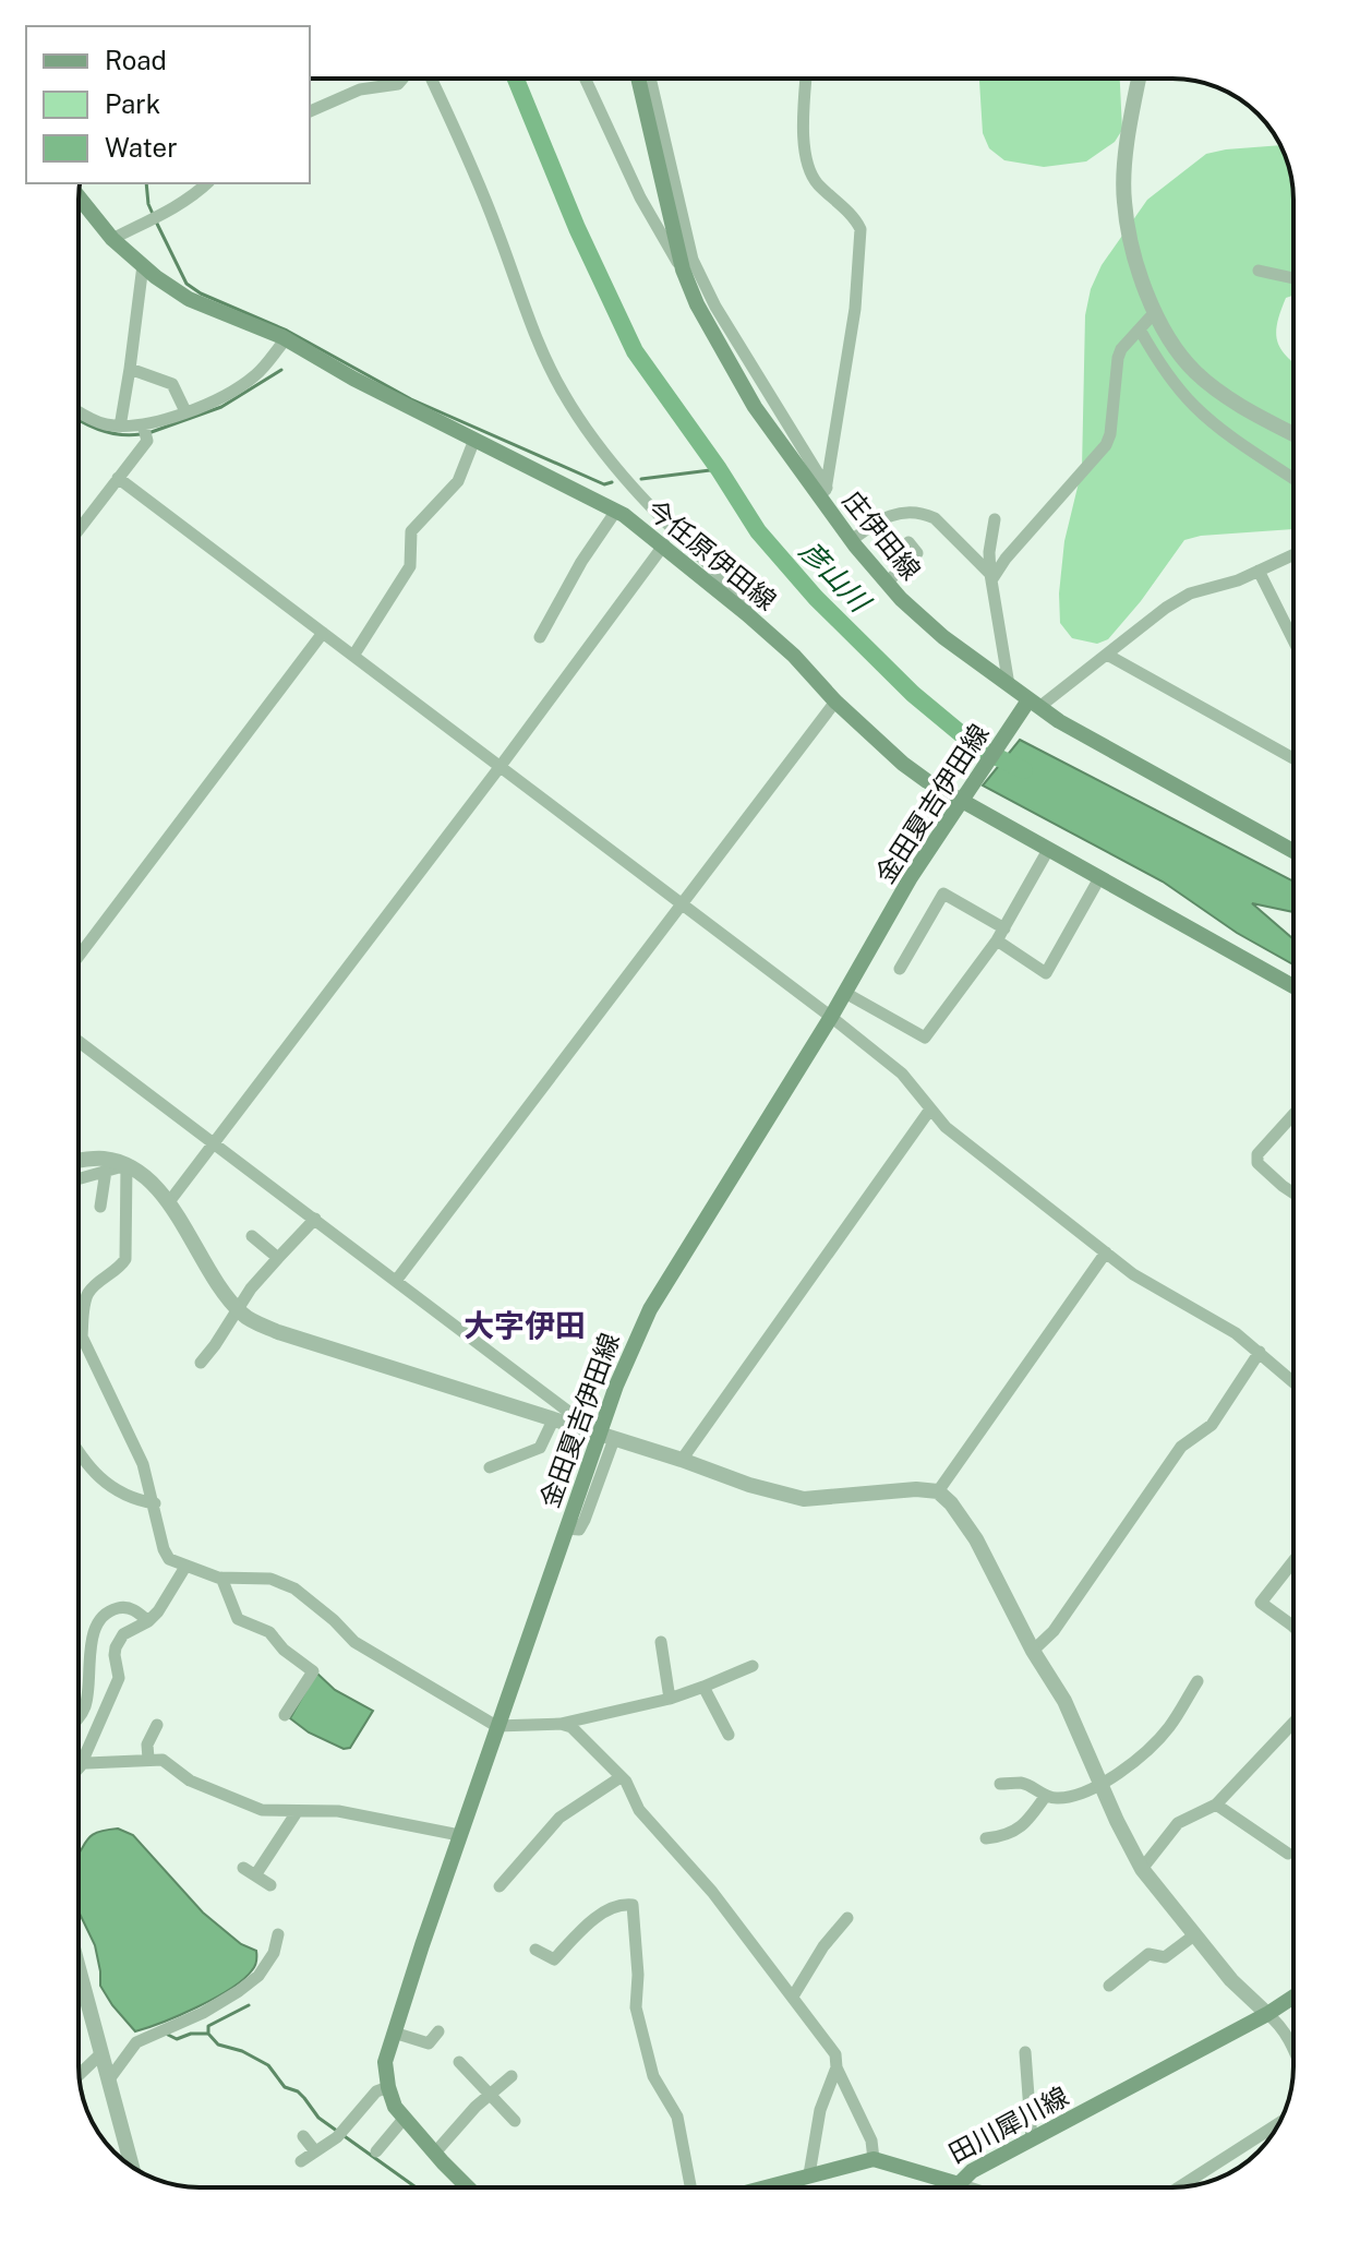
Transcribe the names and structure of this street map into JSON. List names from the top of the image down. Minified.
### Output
{"streets":{"main road":["庄伊田線","今任原伊田線","金田夏吉伊田線","田川犀川線"]},"crossings":[["庄伊田線","金田夏吉伊田線"],["今任原伊田線","金田夏吉伊田線"]],"districts":["大字伊田"],"water":["彦山川"],"legend":["Road","Park","Water"]}
